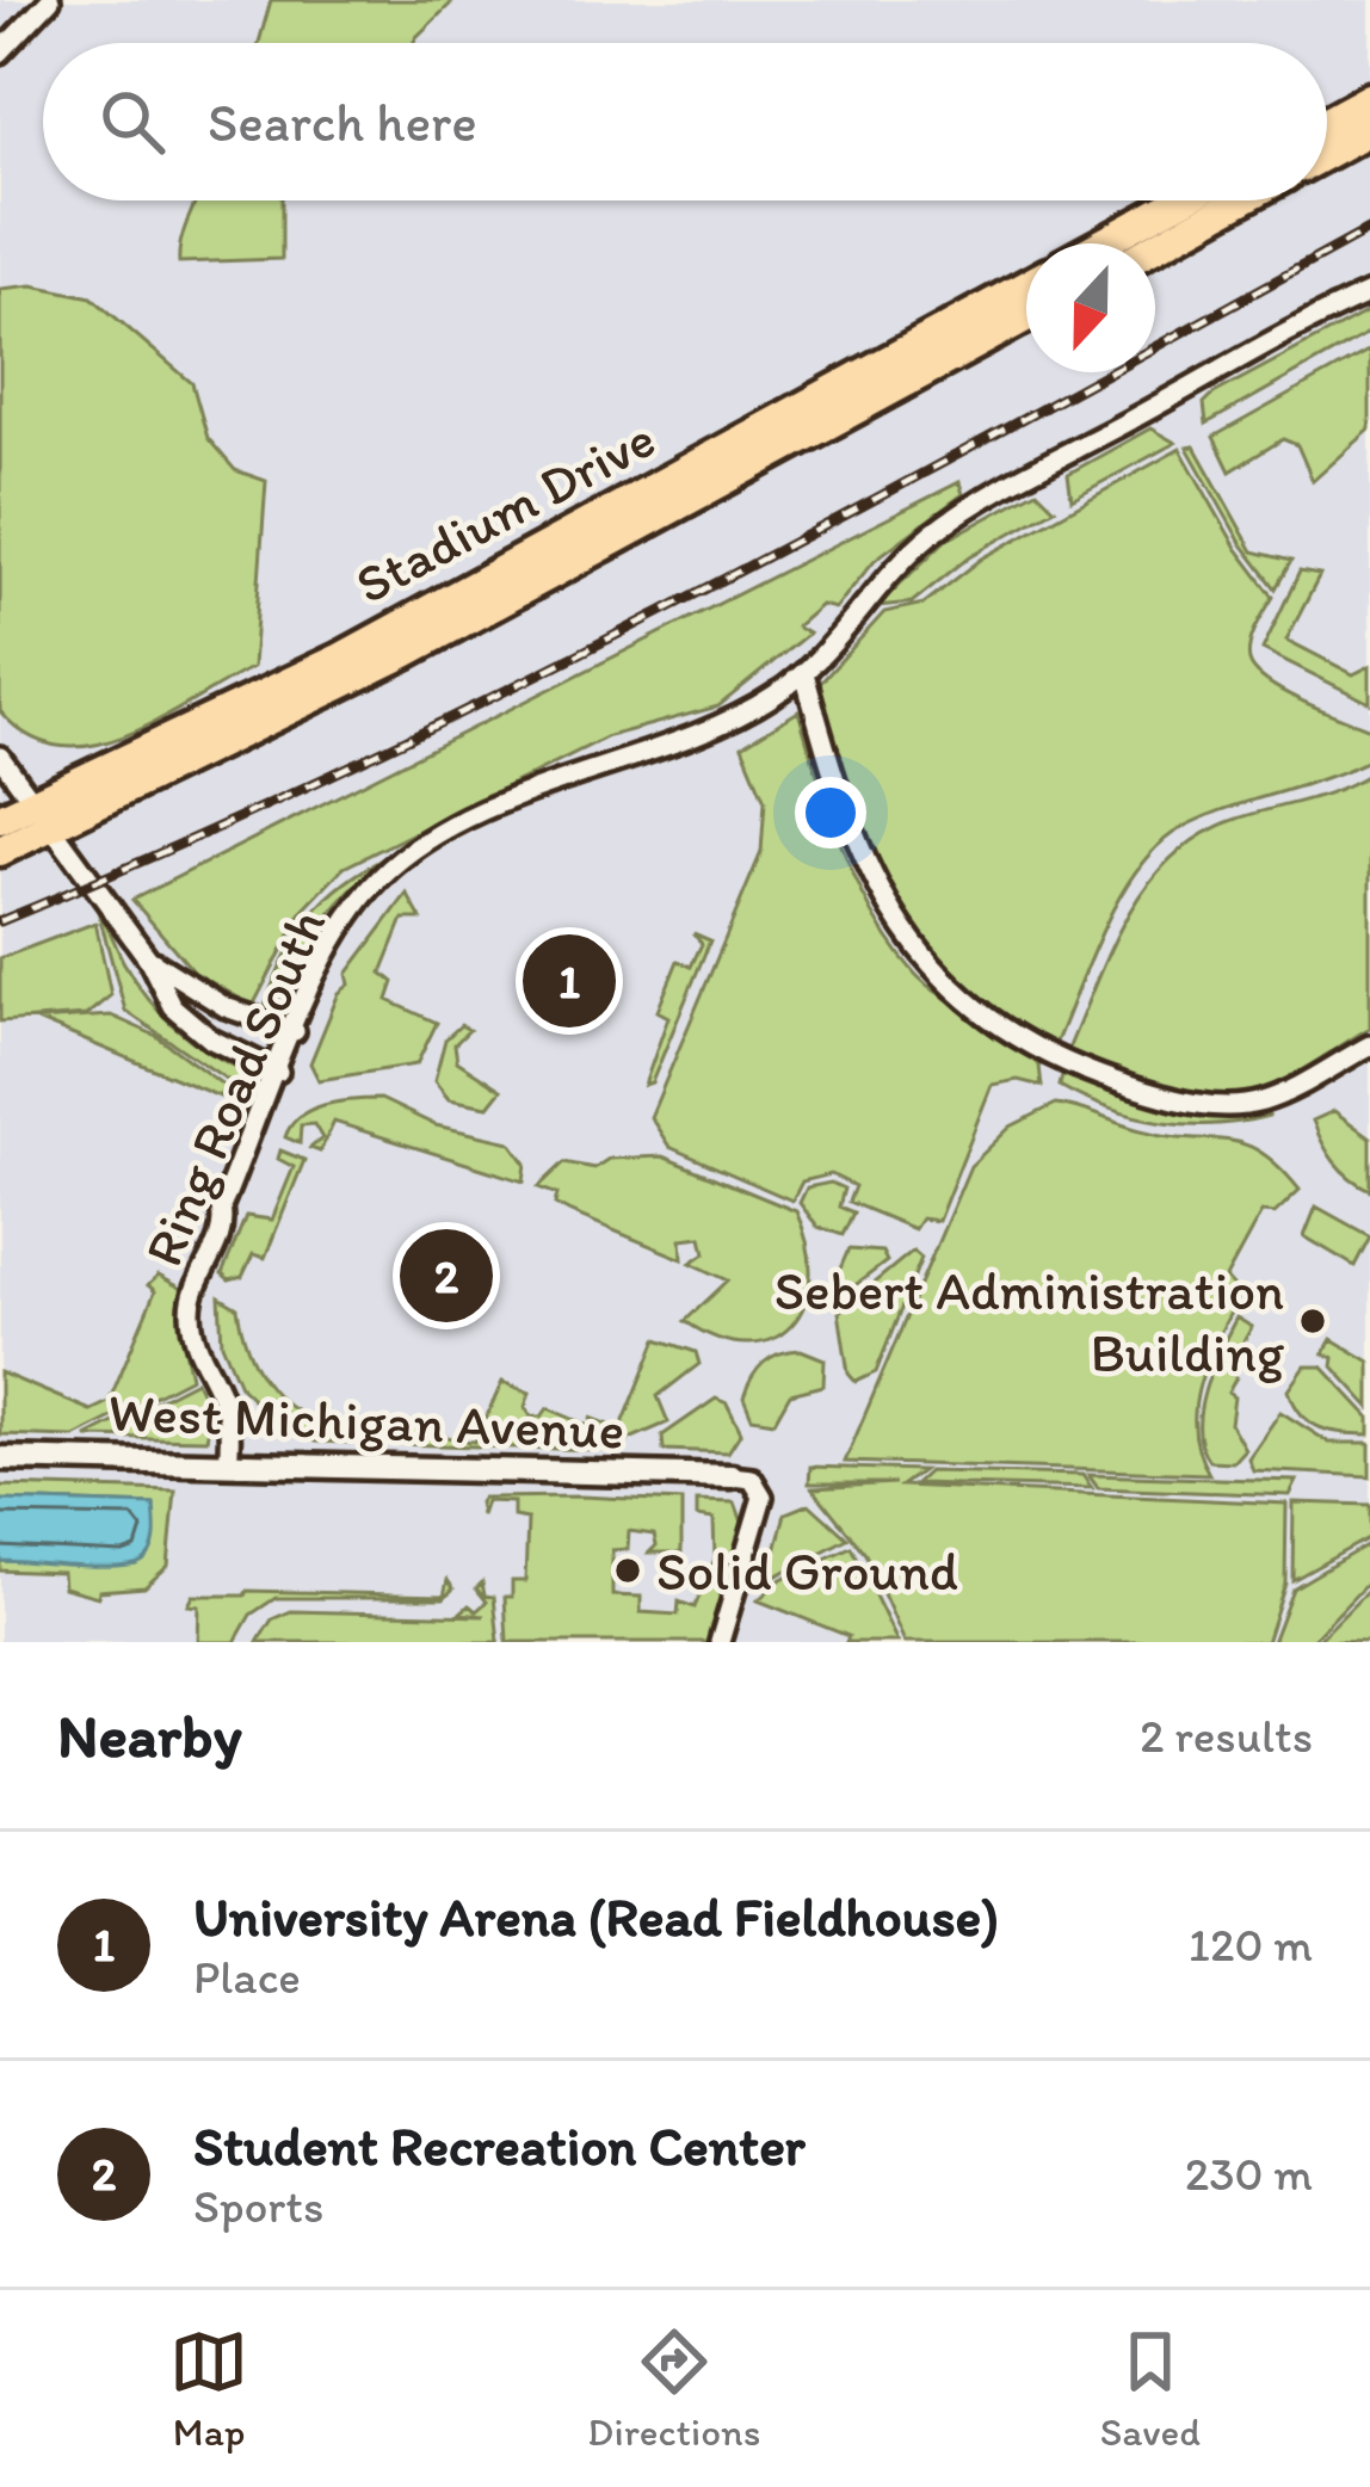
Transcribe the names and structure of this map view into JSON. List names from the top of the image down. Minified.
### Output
{"streets":{"main road":["Stadium Drive"],"street":["Ring Road South","West Michigan Avenue"]},"crossings":[["Ring Road South","West Michigan Avenue"]],"places":["Sebert Administration Building","Solid Ground"],"north":"bottom","page":{"search":"Search here","pins":["1","2"],"heading":["Nearby","2 results"],"list":[{"mark":"1","name":"University Arena (Read Fieldhouse)","note":"Place","value":"120 m"},{"mark":"2","name":"Student Recreation Center","note":"Sports","value":"230 m"}],"nav":["Map","Directions","Saved"]}}
